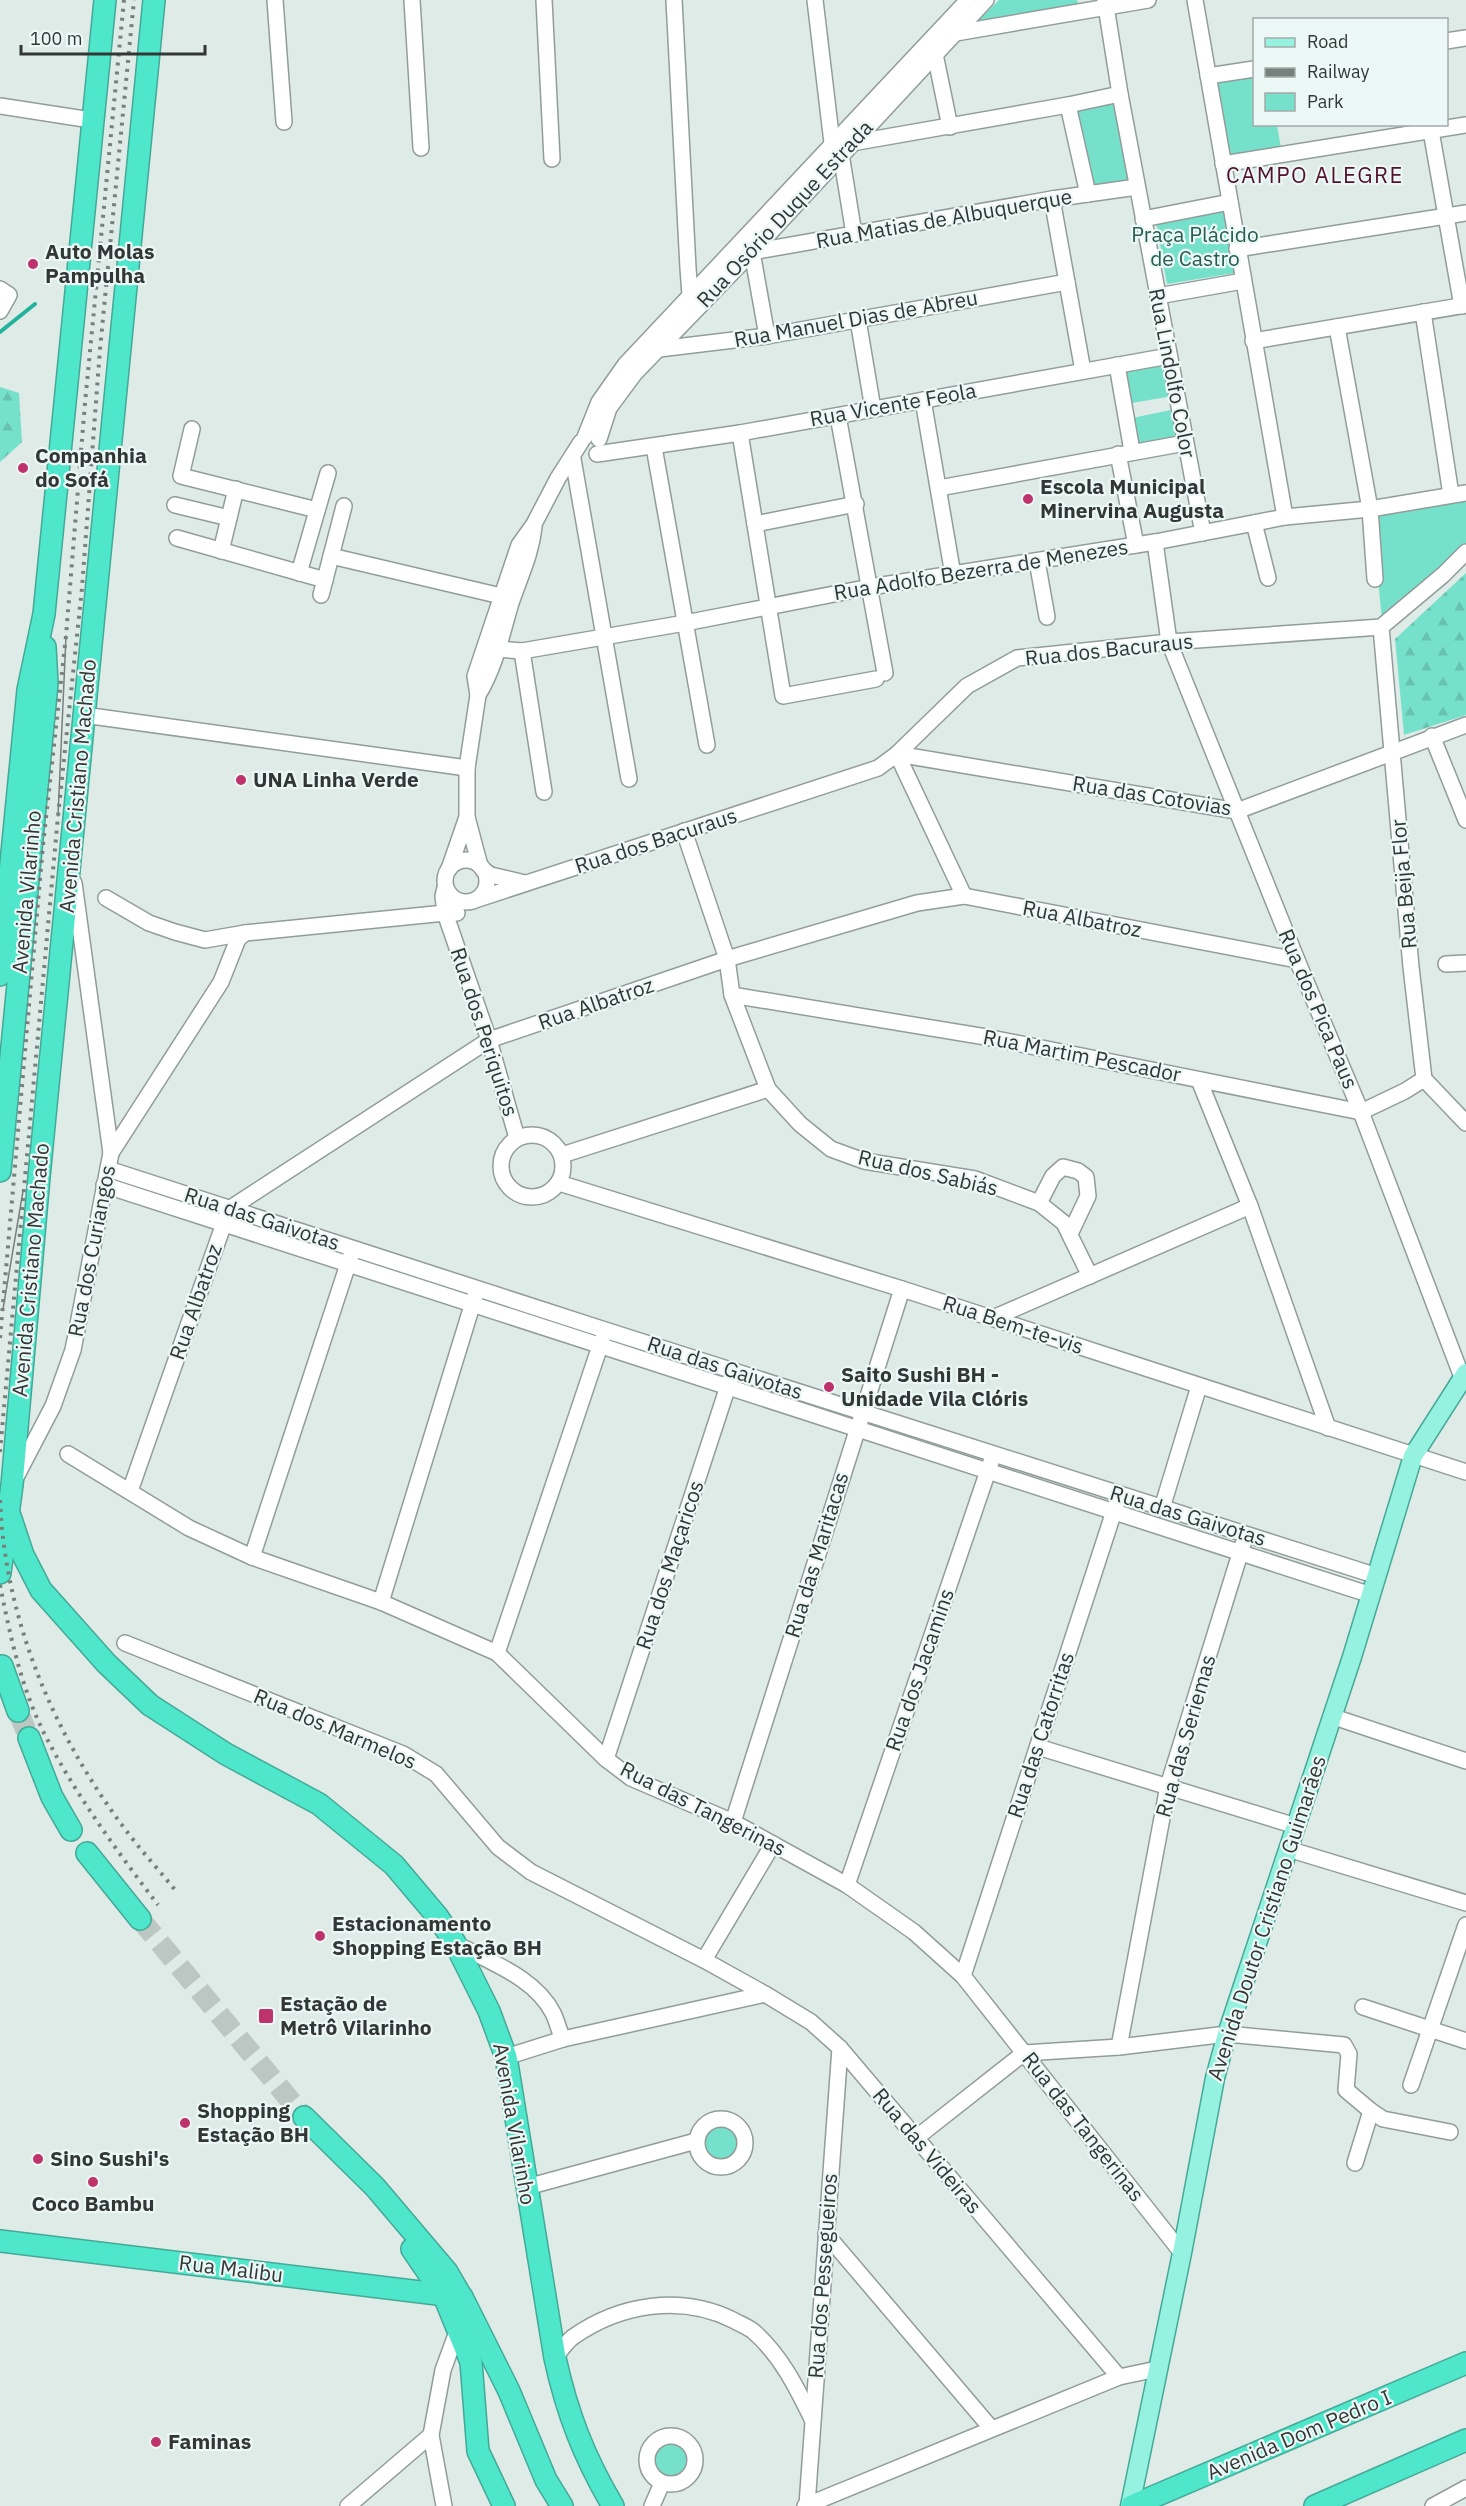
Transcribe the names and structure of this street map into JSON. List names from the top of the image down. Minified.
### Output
{"streets":{"highway":["Avenida Cristiano Machado","Avenida Vilarinho","Rua Malibu","Avenida Dom Pedro I"],"main road":["Avenida Doutor Cristiano Guimarães"],"street":["Rua Osório Duque Estrada","Rua Matias de Albuquerque","Rua Manuel Dias de Abreu","Rua Lindolfo Color","Rua Vicente Feola","Rua Adolfo Bezerra de Menezes","Rua dos Bacuraus","Rua das Cotovias","Rua Beija Flor","Rua Albatroz","Rua dos Pica Paus","Rua dos Periquitos","Rua Martim Pescador","Rua dos Sabiás","Rua das Gaivotas","Rua dos Curiangos","Rua Bem-te-vis","Rua das Maritacas","Rua dos Maçaricos","Rua dos Jacamins","Rua dos Marmelos","Rua das Catorritas","Rua das Seriemas","Rua das Tangerinas","Rua das Videiras","Rua dos Pessegueiros"]},"crossings":[["Rua Osório Duque Estrada","Rua Matias de Albuquerque"],["Rua Osório Duque Estrada","Rua Manuel Dias de Abreu"],["Rua Osório Duque Estrada","Rua Vicente Feola"],["Rua Osório Duque Estrada","Rua Adolfo Bezerra de Menezes"],["Rua Osório Duque Estrada","Rua dos Bacuraus"],["Rua Osório Duque Estrada","Rua dos Periquitos"],["Rua Matias de Albuquerque","Rua Lindolfo Color"],["Rua Lindolfo Color","Rua Vicente Feola"],["Rua Lindolfo Color","Rua Adolfo Bezerra de Menezes"],["Rua Adolfo Bezerra de Menezes","Rua dos Pica Paus"],["Rua dos Bacuraus","Rua das Cotovias"],["Rua dos Bacuraus","Rua Beija Flor"],["Rua dos Bacuraus","Rua dos Pica Paus"],["Rua dos Bacuraus","Rua dos Periquitos"],["Rua dos Bacuraus","Rua dos Sabiás"],["Rua dos Bacuraus","Rua dos Curiangos"],["Avenida Cristiano Machado","Avenida Vilarinho"],["Avenida Cristiano Machado","Rua dos Curiangos"],["Rua das Cotovias","Rua Beija Flor"],["Rua das Cotovias","Rua dos Pica Paus"],["Rua Albatroz","Rua dos Pica Paus"],["Rua Albatroz","Rua dos Periquitos"],["Rua Albatroz","Rua dos Sabiás"],["Rua Albatroz","Rua das Gaivotas"],["Rua Albatroz","Rua das Tangerinas"],["Rua dos Pica Paus","Rua Martim Pescador"],["Rua dos Pica Paus","Avenida Doutor Cristiano Guimarães"],["Rua dos Periquitos","Rua Bem-te-vis"],["Rua Martim Pescador","Rua dos Sabiás"],["Rua das Gaivotas","Rua dos Curiangos"],["Rua das Gaivotas","Rua das Maritacas"],["Rua das Gaivotas","Rua dos Maçaricos"],["Rua das Gaivotas","Rua dos Jacamins"],["Rua das Gaivotas","Rua das Catorritas"],["Rua das Gaivotas","Rua das Seriemas"],["Rua das Gaivotas","Avenida Doutor Cristiano Guimarães"],["Rua Bem-te-vis","Rua das Maritacas"],["Rua Bem-te-vis","Avenida Doutor Cristiano Guimarães"],["Rua das Maritacas","Rua das Tangerinas"],["Rua dos Maçaricos","Rua das Tangerinas"],["Rua dos Jacamins","Rua das Tangerinas"],["Rua dos Marmelos","Rua das Videiras"],["Rua das Catorritas","Rua das Tangerinas"],["Rua das Tangerinas","Avenida Doutor Cristiano Guimarães"],["Avenida Doutor Cristiano Guimarães","Avenida Dom Pedro I"],["Rua das Videiras","Rua dos Pessegueiros"]],"districts":["CAMPO ALEGRE"],"parks":["Praça Plácido de Castro"],"places":{"other":["Auto Molas Pampulha","Companhia do Sofá","Escola Municipal Minervina Augusta","UNA Linha Verde","Saito Sushi BH - Unidade Vila Clóris","Estacionamento Shopping Estação BH","Shopping Estação BH","Sino Sushi's","Coco Bambu","Faminas"],"transit":["Estação de Metrô Vilarinho"]},"legend":["Road","Railway","Park"],"scale_bar":"100 m"}
